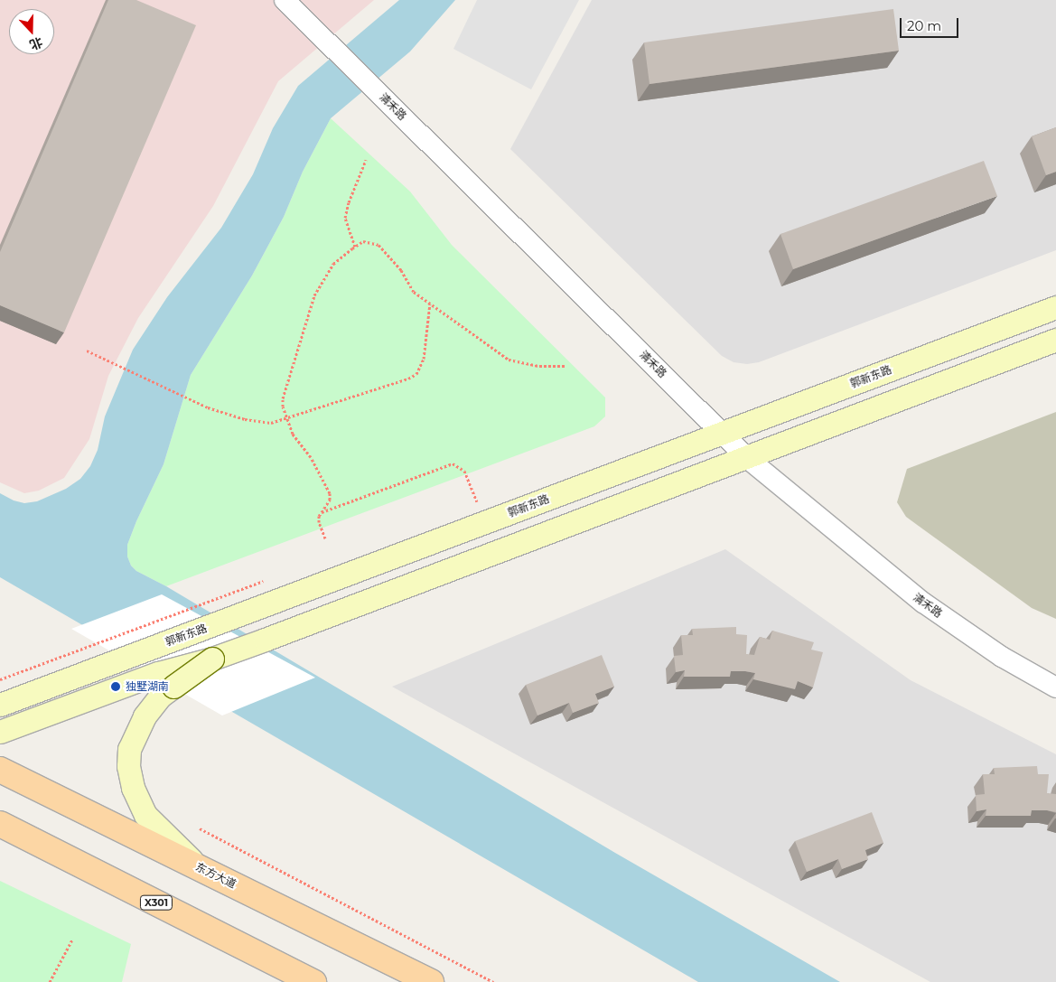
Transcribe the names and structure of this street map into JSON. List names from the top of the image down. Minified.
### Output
{"streets":{"main road":["郭新东路","东方大道","X301"],"street":["清禾路"]},"crossings":[["清禾路","郭新东路"]],"places":["独墅湖南"],"scale_bar":"20 m","north":"bottom"}
